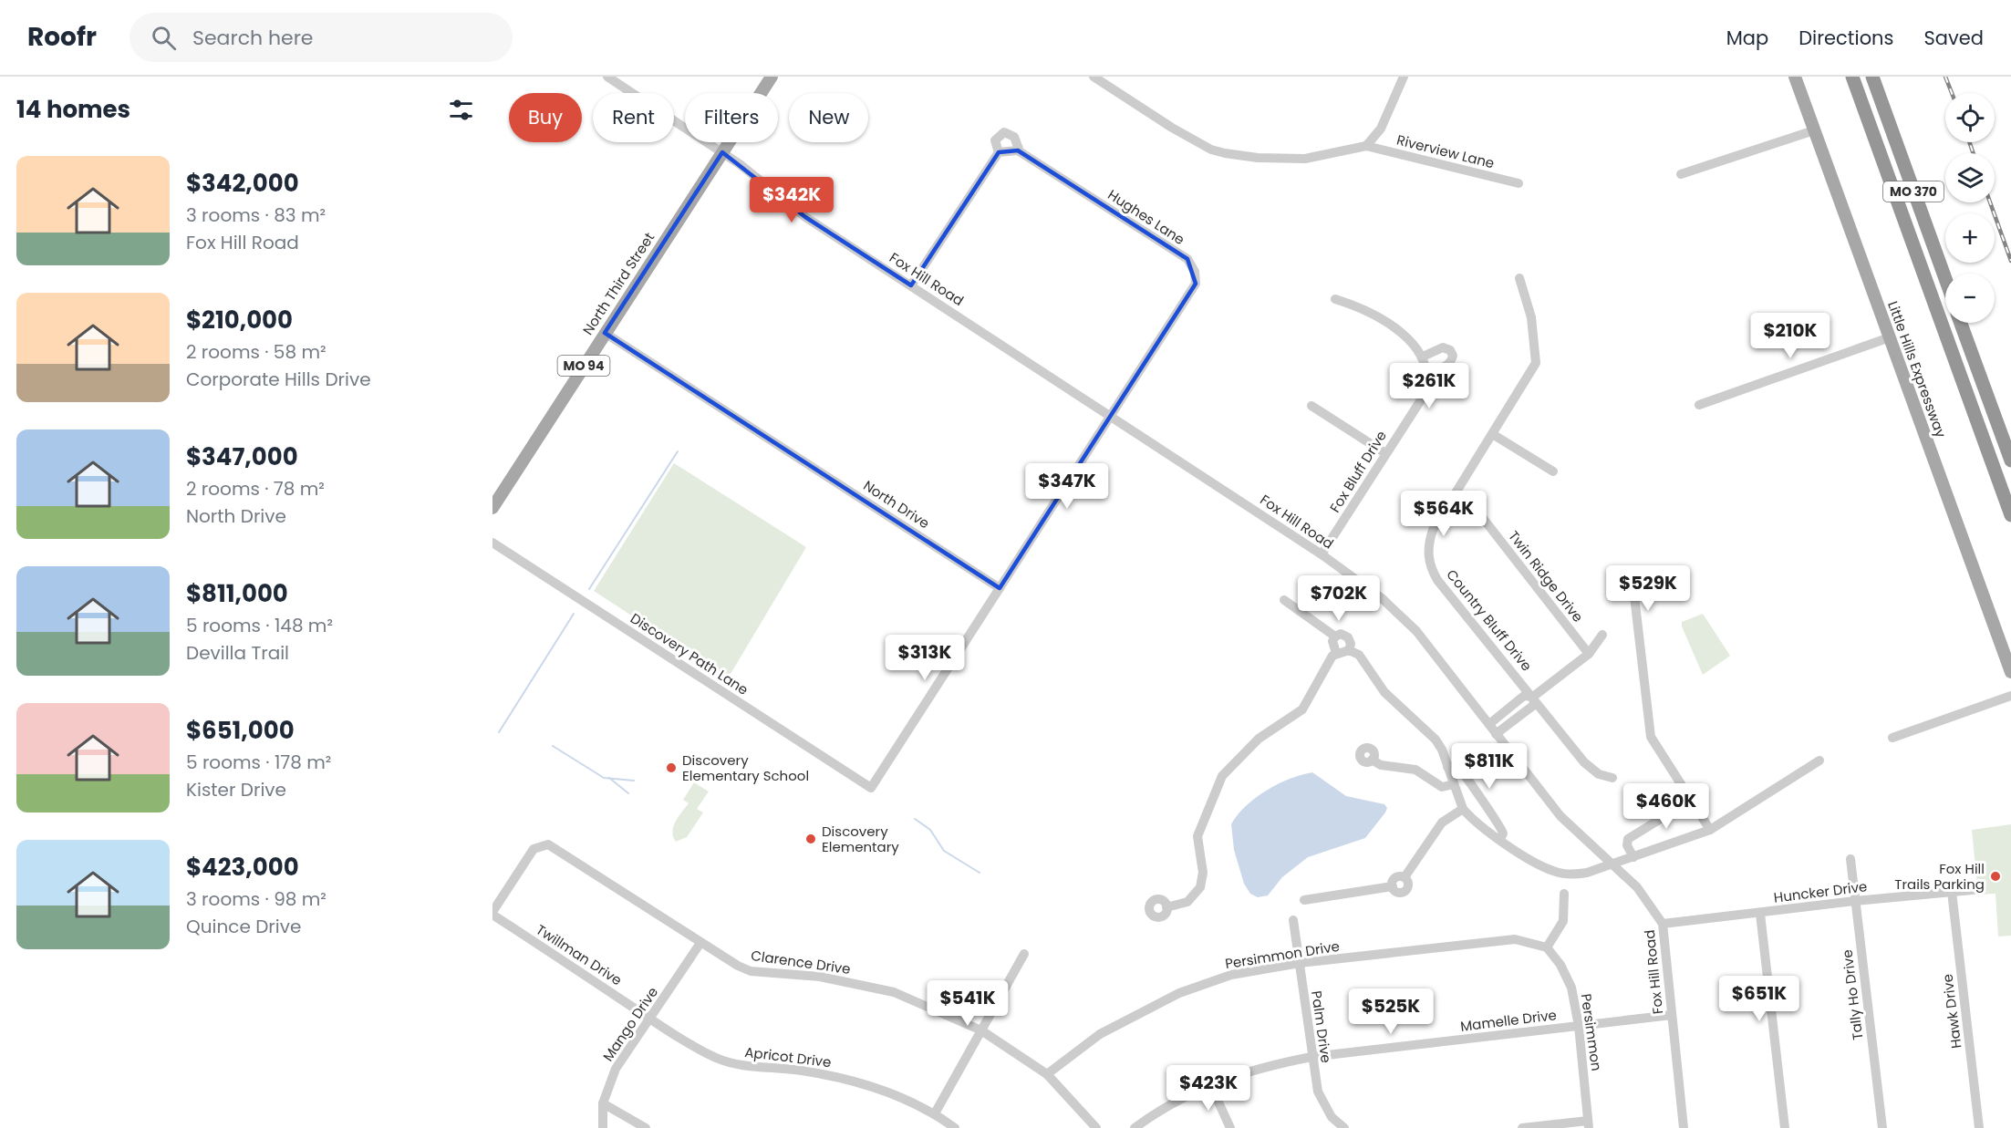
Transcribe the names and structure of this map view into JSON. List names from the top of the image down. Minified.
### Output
{"streets":{"highway":["MO 370"],"main road":["North Third Street","MO 94","Little Hills Expressway"],"street":["Riverview Lane","Hughes Lane","Fox Hill Road","Fox Bluff Drive","North Drive","Twin Ridge Drive","Country Bluff Drive","Discovery Path Lane","Huncker Drive","Twillman Drive","Persimmon Drive","Clarence Drive","Tally Ho Drive","Hawk Drive","Mamelle Drive","Mango Drive","Palm Drive","Persimmon","Apricot Drive"]},"crossings":[["Hughes Lane","Fox Hill Road"],["Fox Hill Road","North Third Street"],["Fox Hill Road","Fox Bluff Drive"],["Fox Hill Road","Huncker Drive"],["Fox Hill Road","Mamelle Drive"],["North Third Street","North Drive"],["North Drive","Discovery Path Lane"],["Twin Ridge Drive","Country Bluff Drive"],["Huncker Drive","Tally Ho Drive"],["Huncker Drive","Hawk Drive"],["Twillman Drive","Clarence Drive"],["Twillman Drive","Mango Drive"],["Twillman Drive","Apricot Drive"],["Persimmon Drive","Clarence Drive"],["Persimmon Drive","Palm Drive"],["Persimmon Drive","Persimmon"],["Clarence Drive","Mango Drive"],["Mamelle Drive","Palm Drive"],["Mamelle Drive","Persimmon"],["Mango Drive","Apricot Drive"]],"places":["Discovery Elementary School","Discovery Elementary","Fox Hill Trails Parking"],"page":{"header":"Roofr","search":"Search here","nav":["Map","Directions","Saved"],"heading":"14 homes","map_buttons":["+","−"],"chip":["Buy","Rent","Filters","New"],"list":[{"name":"$342,000","note":"3 rooms · 83 m² · Fox Hill Road"},{"name":"$210,000","note":"2 rooms · 58 m² · Corporate Hills Drive"},{"name":"$347,000","note":"2 rooms · 78 m² · North Drive"},{"name":"$811,000","note":"5 rooms · 148 m² · Devilla Trail"},{"name":"$651,000","note":"5 rooms · 178 m² · Kister Drive"},{"name":"$423,000","note":"3 rooms · 98 m² · Quince Drive"}],"price":["$342K","$210K","$261K","$347K","$564K","$529K","$702K","$313K","$811K","$460K","$651K","$541K","$525K","$423K"]}}
